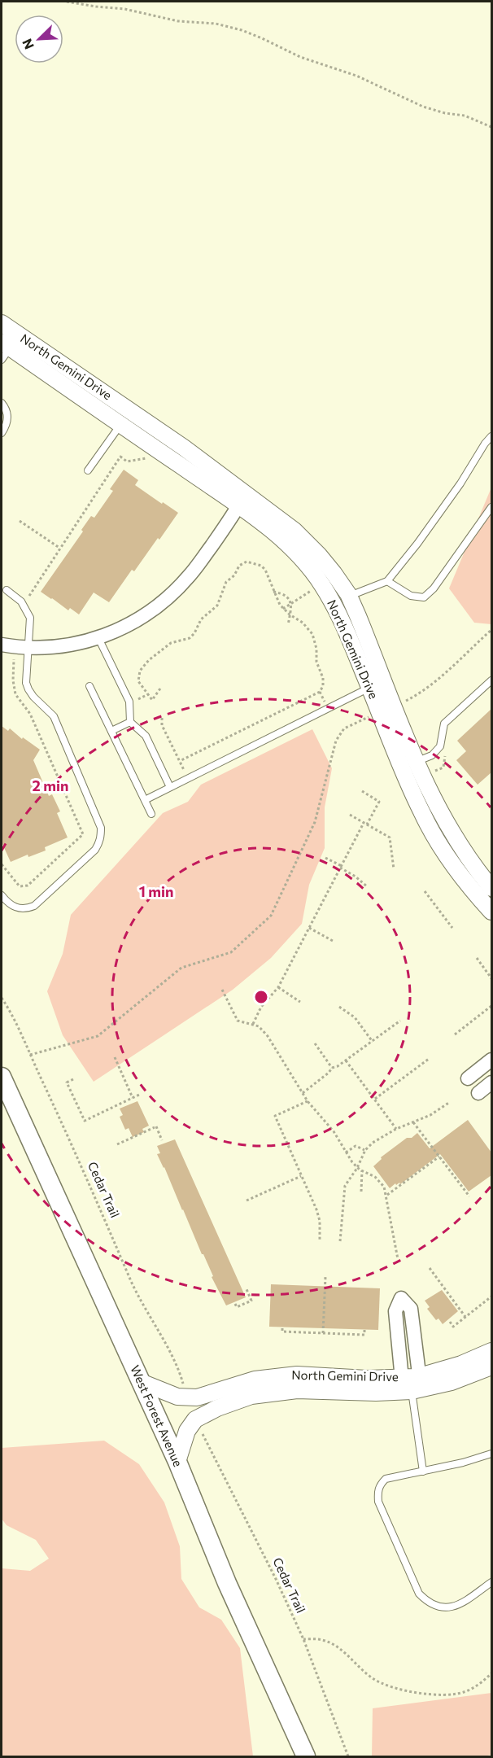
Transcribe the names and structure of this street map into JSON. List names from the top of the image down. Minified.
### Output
{"streets":{"main road":["West Forest Avenue"],"street":["North Gemini Drive"],"path":["Cedar Trail"]},"crossings":[["North Gemini Drive","West Forest Avenue"]],"north":"bottom left","rings":["2 min","1 min"]}
